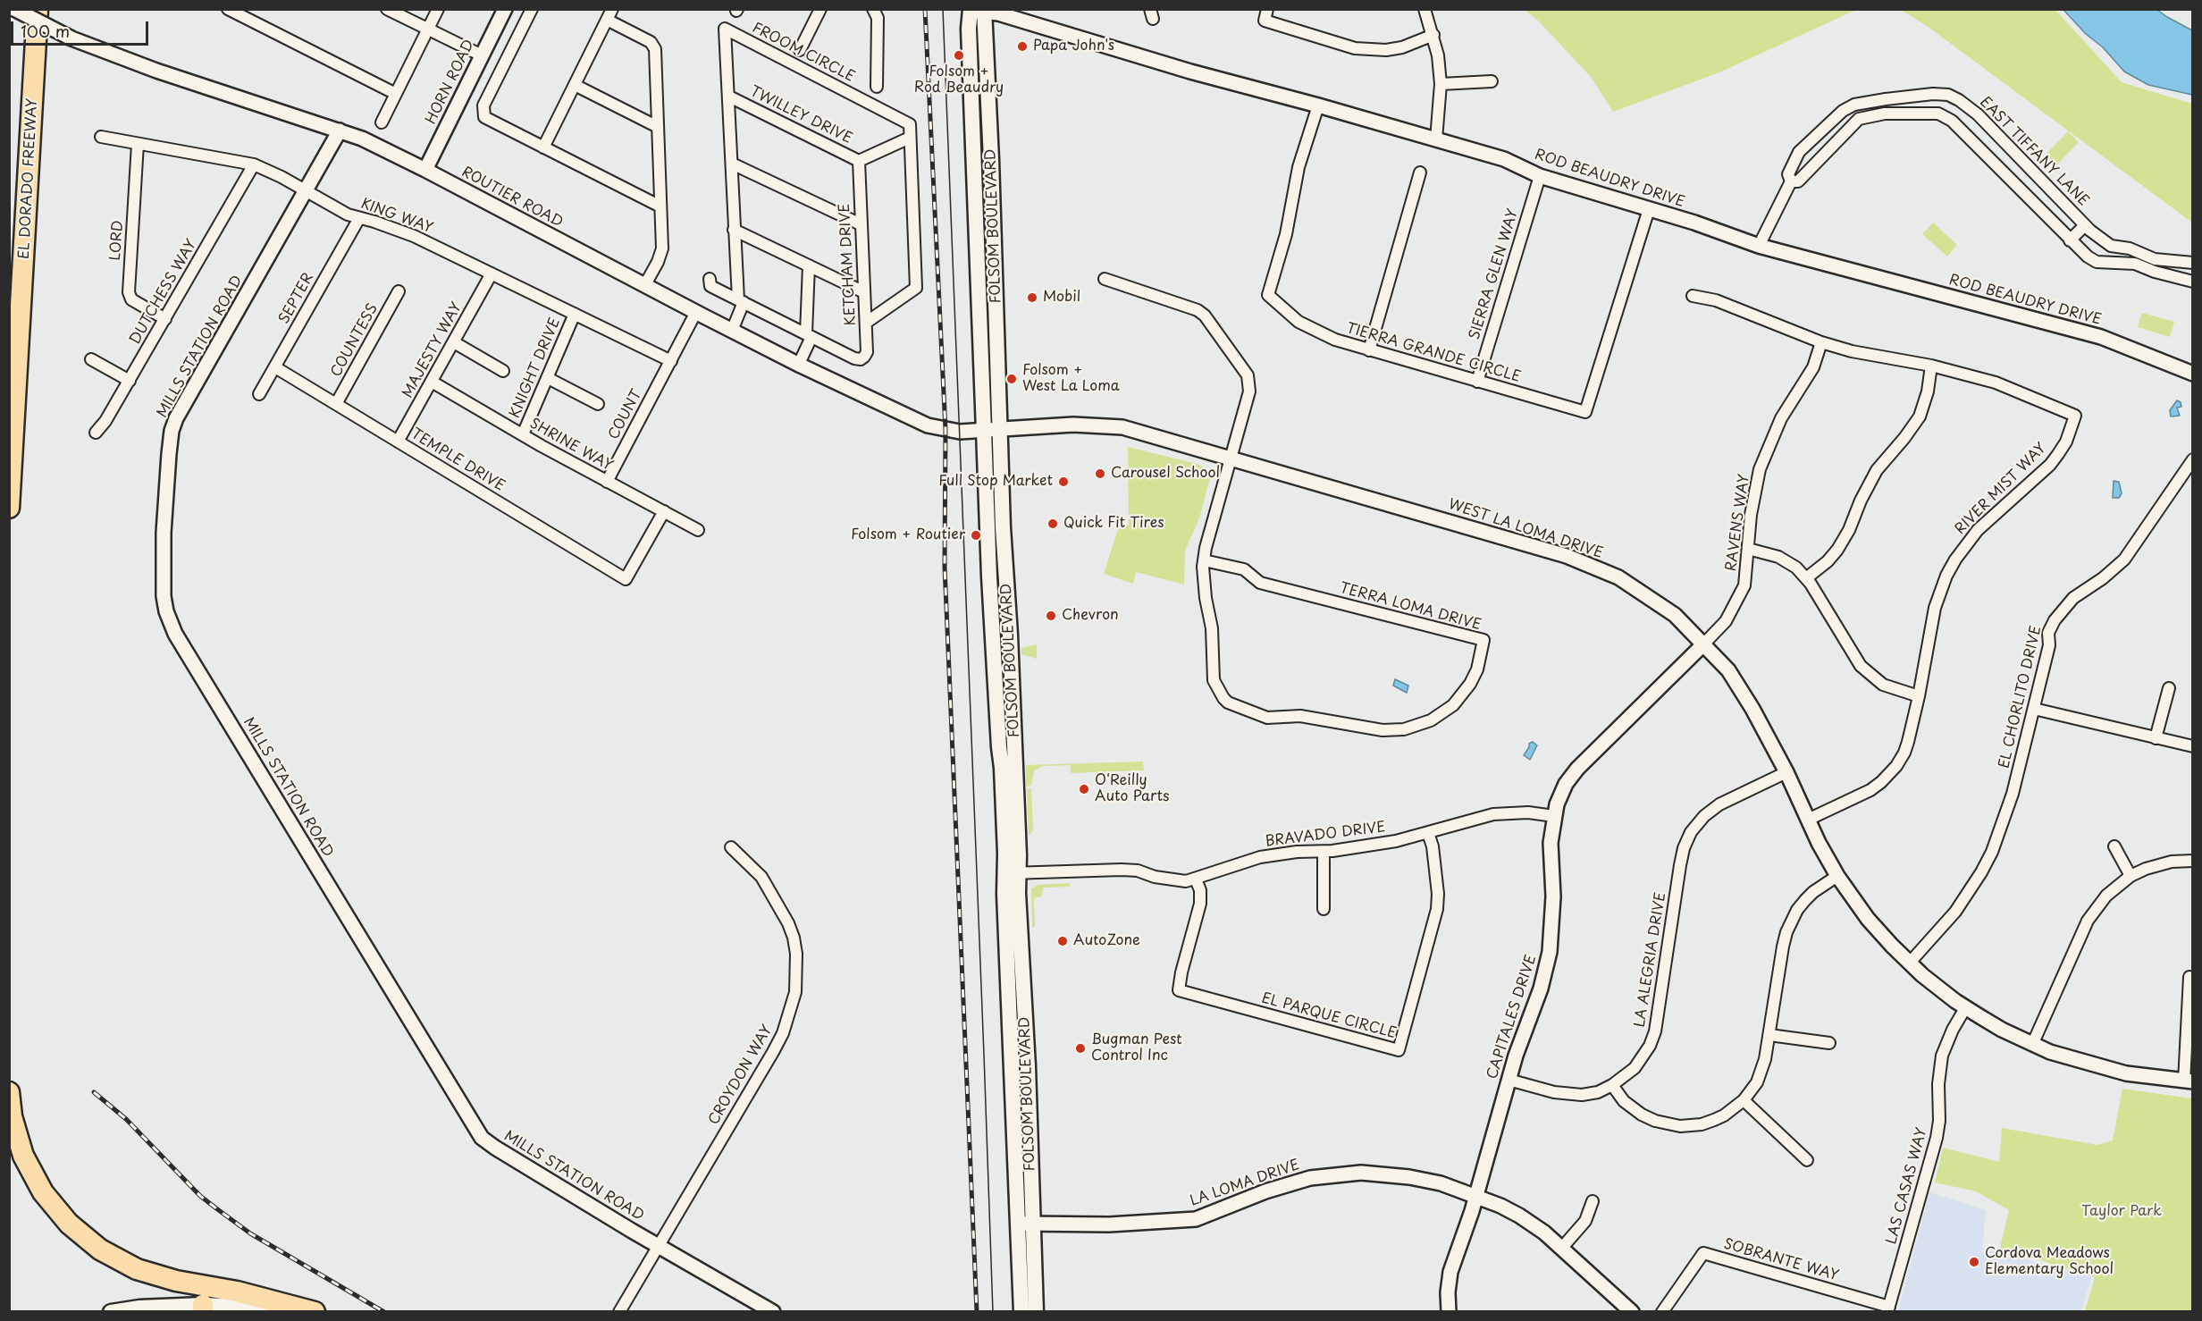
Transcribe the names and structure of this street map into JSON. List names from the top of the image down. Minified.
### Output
{"streets":{"highway":["EL DORADO FREEWAY"],"main road":["FOLSOM BOULEVARD"],"street":["FROOM CIRCLE","HORN ROAD","TWILLEY DRIVE","EAST TIFFANY LANE","ROD BEAUDRY DRIVE","ROUTIER ROAD","KING WAY","LORD","KETCHAM DRIVE","SIERRA GLEN WAY","DUTCHESS WAY","SEPTER","COUNTESS","MILLS STATION ROAD","MAJESTY WAY","TIERRA GRANDE CIRCLE","KNIGHT DRIVE","COUNT","SHRINE WAY","TEMPLE DRIVE","RIVER MIST WAY","RAVENS WAY","WEST LA LOMA DRIVE","TERRA LOMA DRIVE","EL CHORLITO DRIVE","BRAVADO DRIVE","LA ALEGRIA DRIVE","EL PARQUE CIRCLE","CAPITALES DRIVE","CROYDON WAY","LA LOMA DRIVE","LAS CASAS WAY","SOBRANTE WAY"]},"crossings":[["FROOM CIRCLE","TWILLEY DRIVE"],["HORN ROAD","ROUTIER ROAD"],["TWILLEY DRIVE","KETCHAM DRIVE"],["EAST TIFFANY LANE","ROD BEAUDRY DRIVE"],["ROD BEAUDRY DRIVE","FOLSOM BOULEVARD"],["ROD BEAUDRY DRIVE","SIERRA GLEN WAY"],["ROD BEAUDRY DRIVE","TIERRA GRANDE CIRCLE"],["ROUTIER ROAD","FOLSOM BOULEVARD"],["ROUTIER ROAD","MILLS STATION ROAD"],["ROUTIER ROAD","COUNT"],["ROUTIER ROAD","WEST LA LOMA DRIVE"],["KING WAY","LORD"],["KING WAY","DUTCHESS WAY"],["KING WAY","SEPTER"],["KING WAY","MILLS STATION ROAD"],["KING WAY","MAJESTY WAY"],["KING WAY","KNIGHT DRIVE"],["KING WAY","COUNT"],["FOLSOM BOULEVARD","WEST LA LOMA DRIVE"],["FOLSOM BOULEVARD","BRAVADO DRIVE"],["FOLSOM BOULEVARD","LA LOMA DRIVE"],["LORD","DUTCHESS WAY"],["SIERRA GLEN WAY","TIERRA GRANDE CIRCLE"],["SEPTER","TEMPLE DRIVE"],["COUNTESS","TEMPLE DRIVE"],["MILLS STATION ROAD","CROYDON WAY"],["MAJESTY WAY","SHRINE WAY"],["MAJESTY WAY","TEMPLE DRIVE"],["KNIGHT DRIVE","SHRINE WAY"],["COUNT","SHRINE WAY"],["SHRINE WAY","TEMPLE DRIVE"],["RIVER MIST WAY","RAVENS WAY"],["RIVER MIST WAY","WEST LA LOMA DRIVE"],["RAVENS WAY","WEST LA LOMA DRIVE"],["RAVENS WAY","CAPITALES DRIVE"],["WEST LA LOMA DRIVE","TERRA LOMA DRIVE"],["WEST LA LOMA DRIVE","EL CHORLITO DRIVE"],["WEST LA LOMA DRIVE","LA ALEGRIA DRIVE"],["WEST LA LOMA DRIVE","CAPITALES DRIVE"],["WEST LA LOMA DRIVE","LAS CASAS WAY"],["BRAVADO DRIVE","EL PARQUE CIRCLE"],["BRAVADO DRIVE","CAPITALES DRIVE"],["LA ALEGRIA DRIVE","CAPITALES DRIVE"],["CAPITALES DRIVE","LA LOMA DRIVE"],["LAS CASAS WAY","SOBRANTE WAY"]],"parks":["Taylor Park"],"places":["Papa John's","Folsom + Rod Beaudry","Mobil","Folsom + West La Loma","Carousel School","Full Stop Market","Quick Fit Tires","Folsom + Routier","Chevron","O'Reilly Auto Parts","AutoZone","Bugman Pest Control Inc","Cordova Meadows Elementary School"],"scale_bar":"100 m"}
